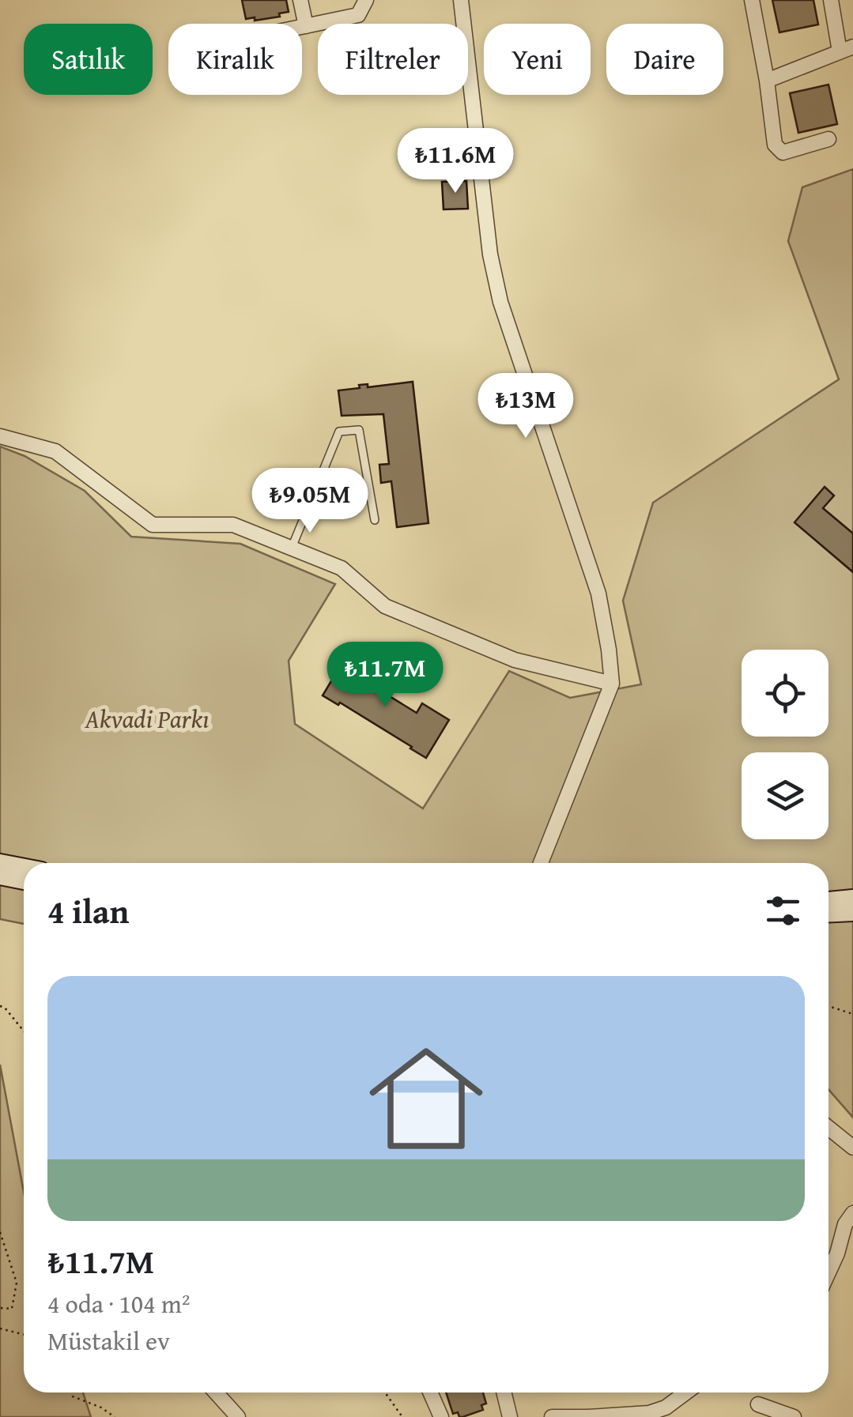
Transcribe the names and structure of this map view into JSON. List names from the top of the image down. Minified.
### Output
{"parks":["Akvadi Parkı"],"page":{"chip":["Satılık","Kiralık","Filtreler","Yeni","Daire"],"price":["₺11.6M","₺13M","₺9.05M","₺11.7M"],"heading":"4 ilan","list":[{"name":"₺11.7M","note":"4 oda · 104 m² · Müstakil ev"}]}}
